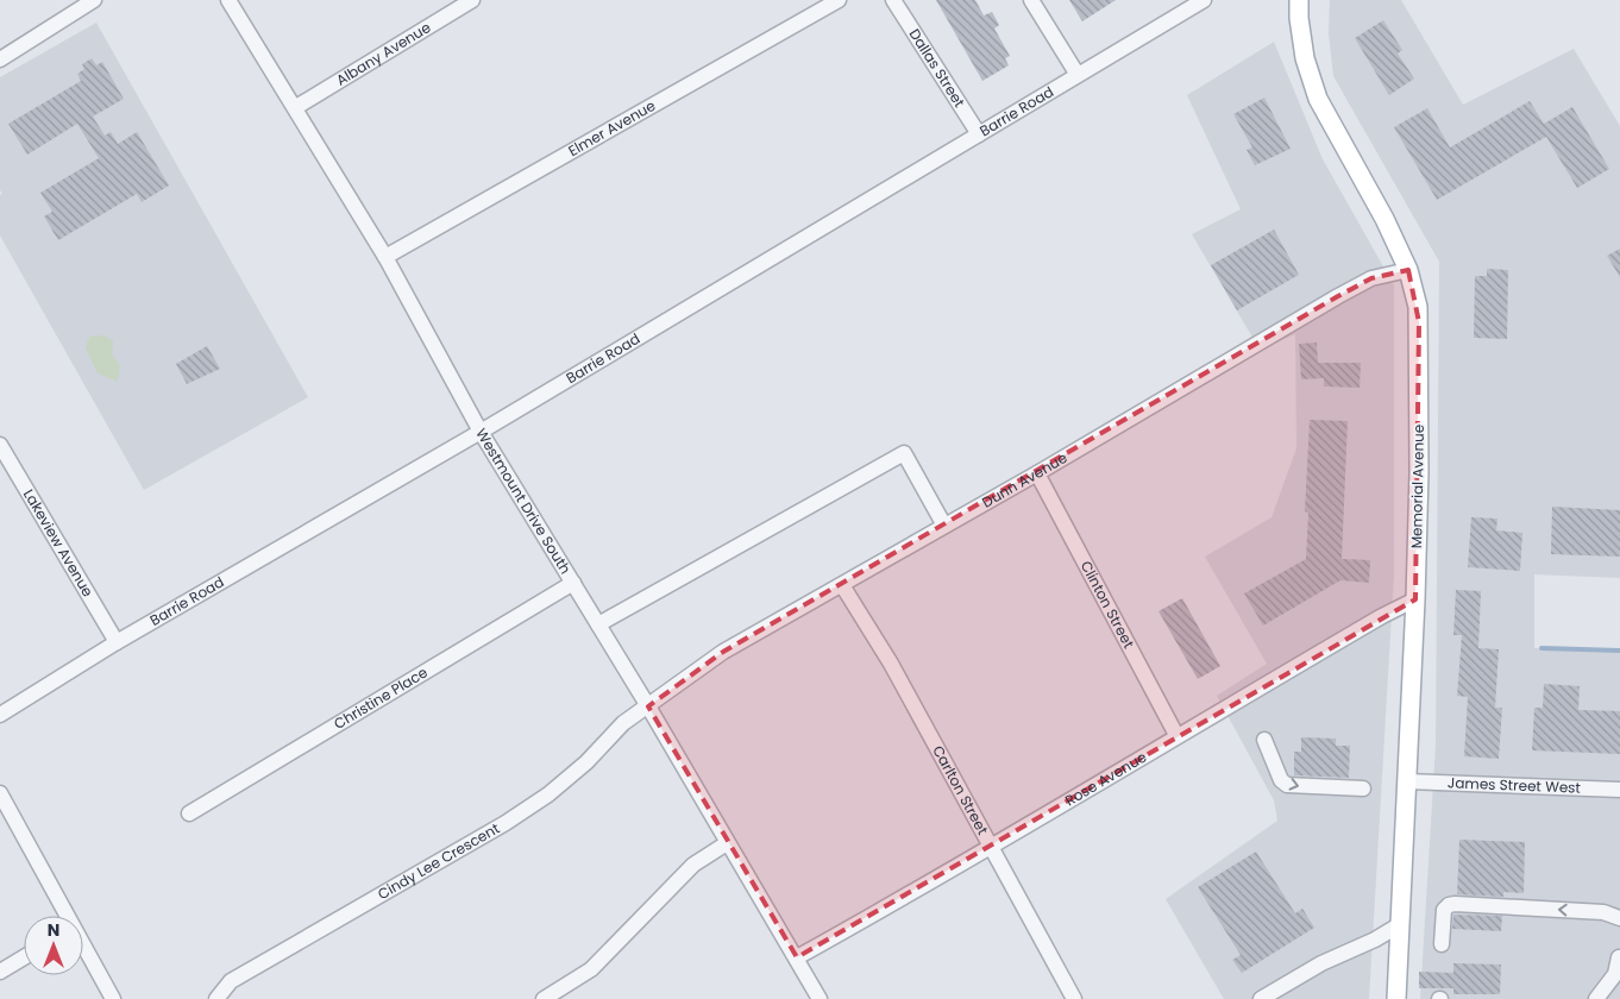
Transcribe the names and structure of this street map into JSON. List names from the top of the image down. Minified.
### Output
{"streets":{"main road":["Memorial Avenue"],"street":["Albany Avenue","Dallas Street","Barrie Road","Elmer Avenue","Dunn Avenue","Westmount Drive South","Lakeview Avenue","Clinton Street","Christine Place","Rose Avenue","James Street West","Carlton Street","Cindy Lee Crescent"]},"crossings":[["Albany Avenue","Westmount Drive South"],["Dallas Street","Barrie Road"],["Barrie Road","Westmount Drive South"],["Barrie Road","Lakeview Avenue"],["Elmer Avenue","Westmount Drive South"],["Dunn Avenue","Memorial Avenue"],["Dunn Avenue","Westmount Drive South"],["Dunn Avenue","Clinton Street"],["Dunn Avenue","Carlton Street"],["Dunn Avenue","Cindy Lee Crescent"],["Memorial Avenue","Rose Avenue"],["Memorial Avenue","James Street West"],["Westmount Drive South","Christine Place"],["Westmount Drive South","Rose Avenue"],["Westmount Drive South","Cindy Lee Crescent"],["Clinton Street","Rose Avenue"],["Rose Avenue","Carlton Street"]],"north":"top"}
